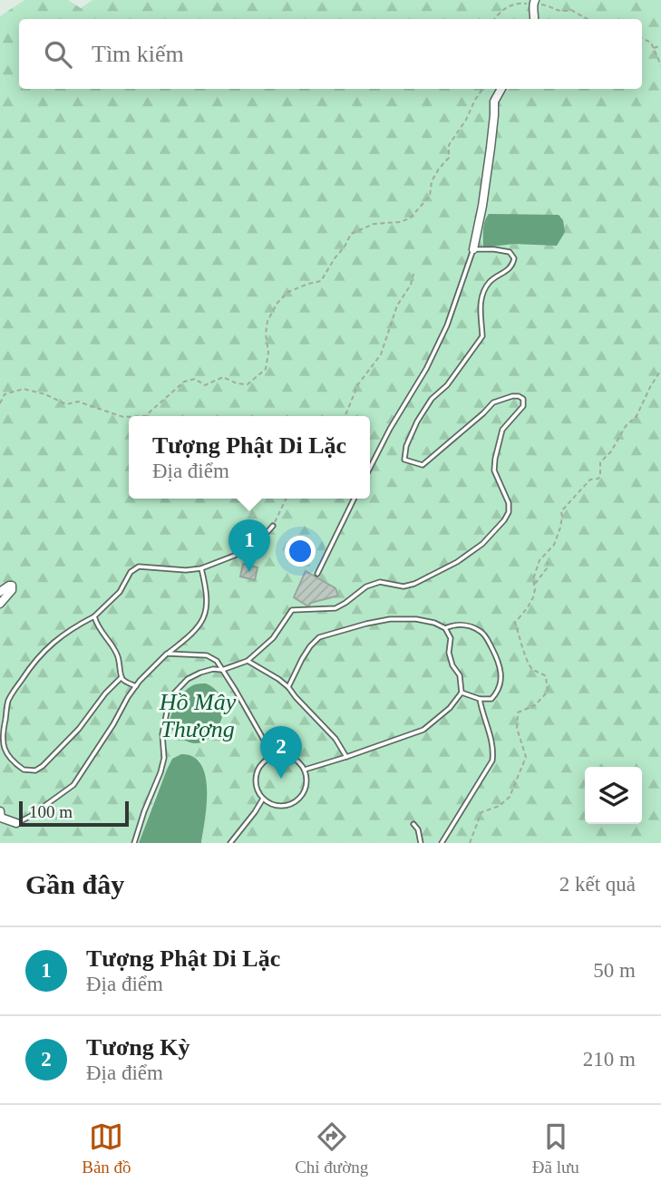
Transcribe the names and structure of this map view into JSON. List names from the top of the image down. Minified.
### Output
{"water":["Hồ Mây Thượng"],"scale_bar":"100 m","page":{"search":"Tìm kiếm","popup":["Tượng Phật Di Lặc","Địa điểm"],"pins":["1","2"],"scale":"100 m","heading":["Gần đây","2 kết quả"],"list":[{"mark":"1","name":"Tượng Phật Di Lặc","note":"Địa điểm","value":"50 m"},{"mark":"2","name":"Tương Kỳ","note":"Địa điểm","value":"210 m"}],"nav":["Bản đồ","Chỉ đường","Đã lưu"]}}
